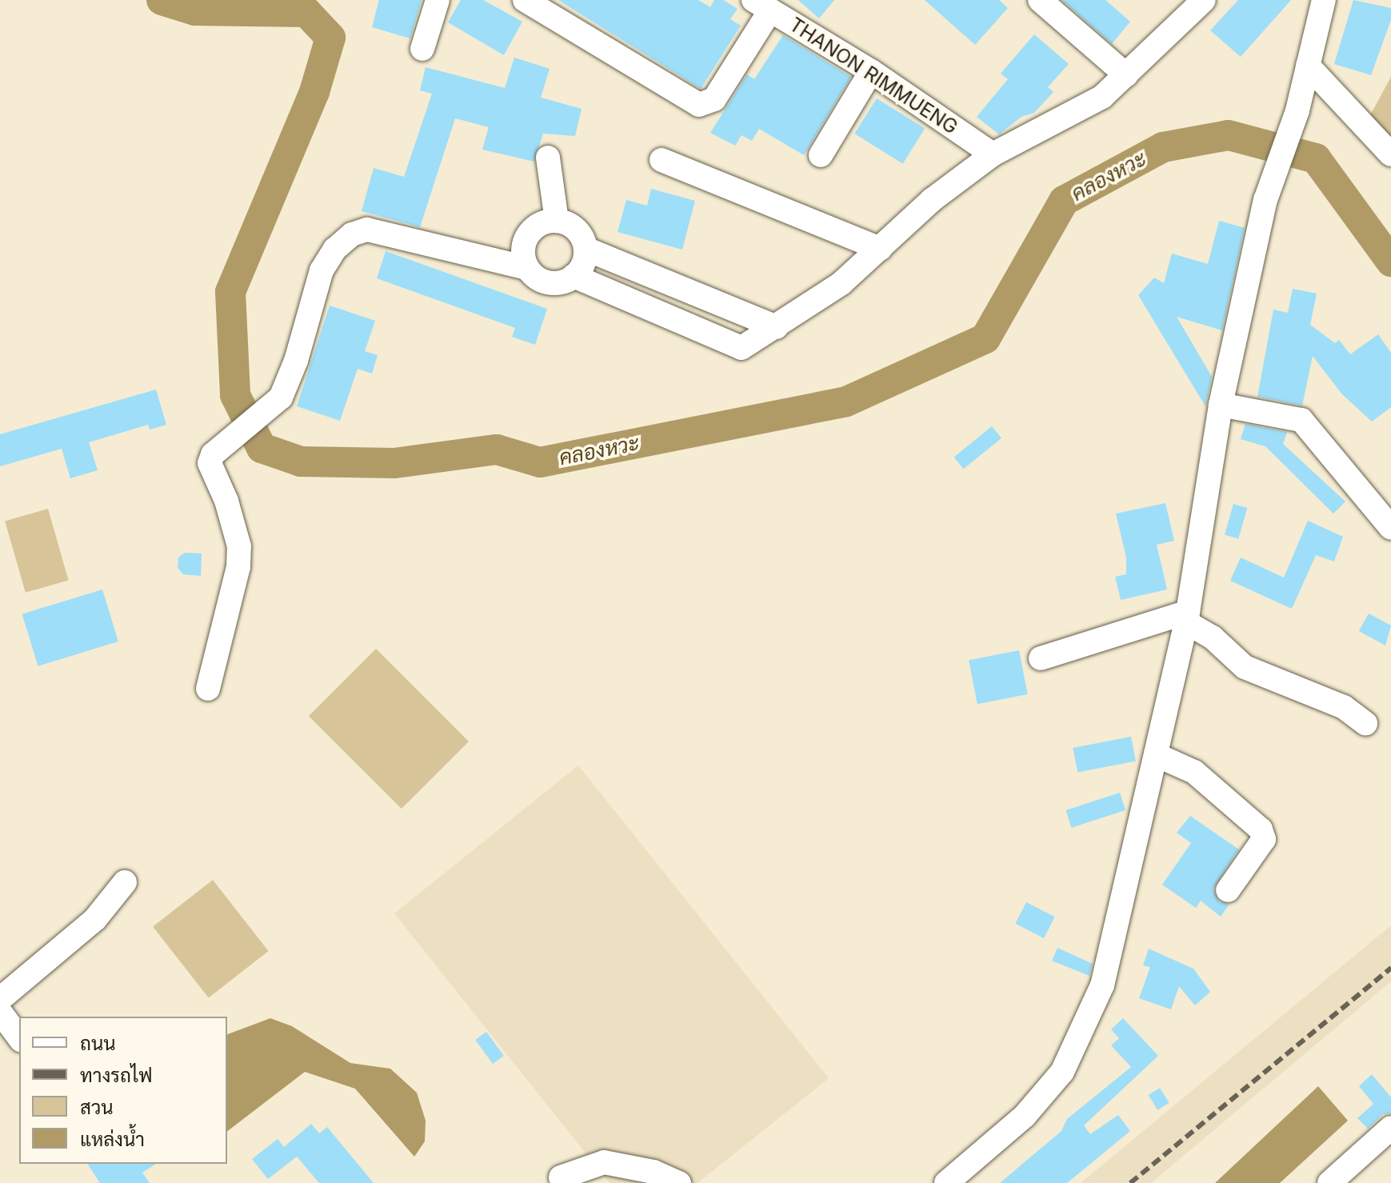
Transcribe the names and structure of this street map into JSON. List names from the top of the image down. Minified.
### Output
{"streets":{"street":["THANON RIMMUENG"]},"water":["คลองหวะ"],"legend":["ถนน","ทางรถไฟ","สวน","แหล่งน้ำ"]}
